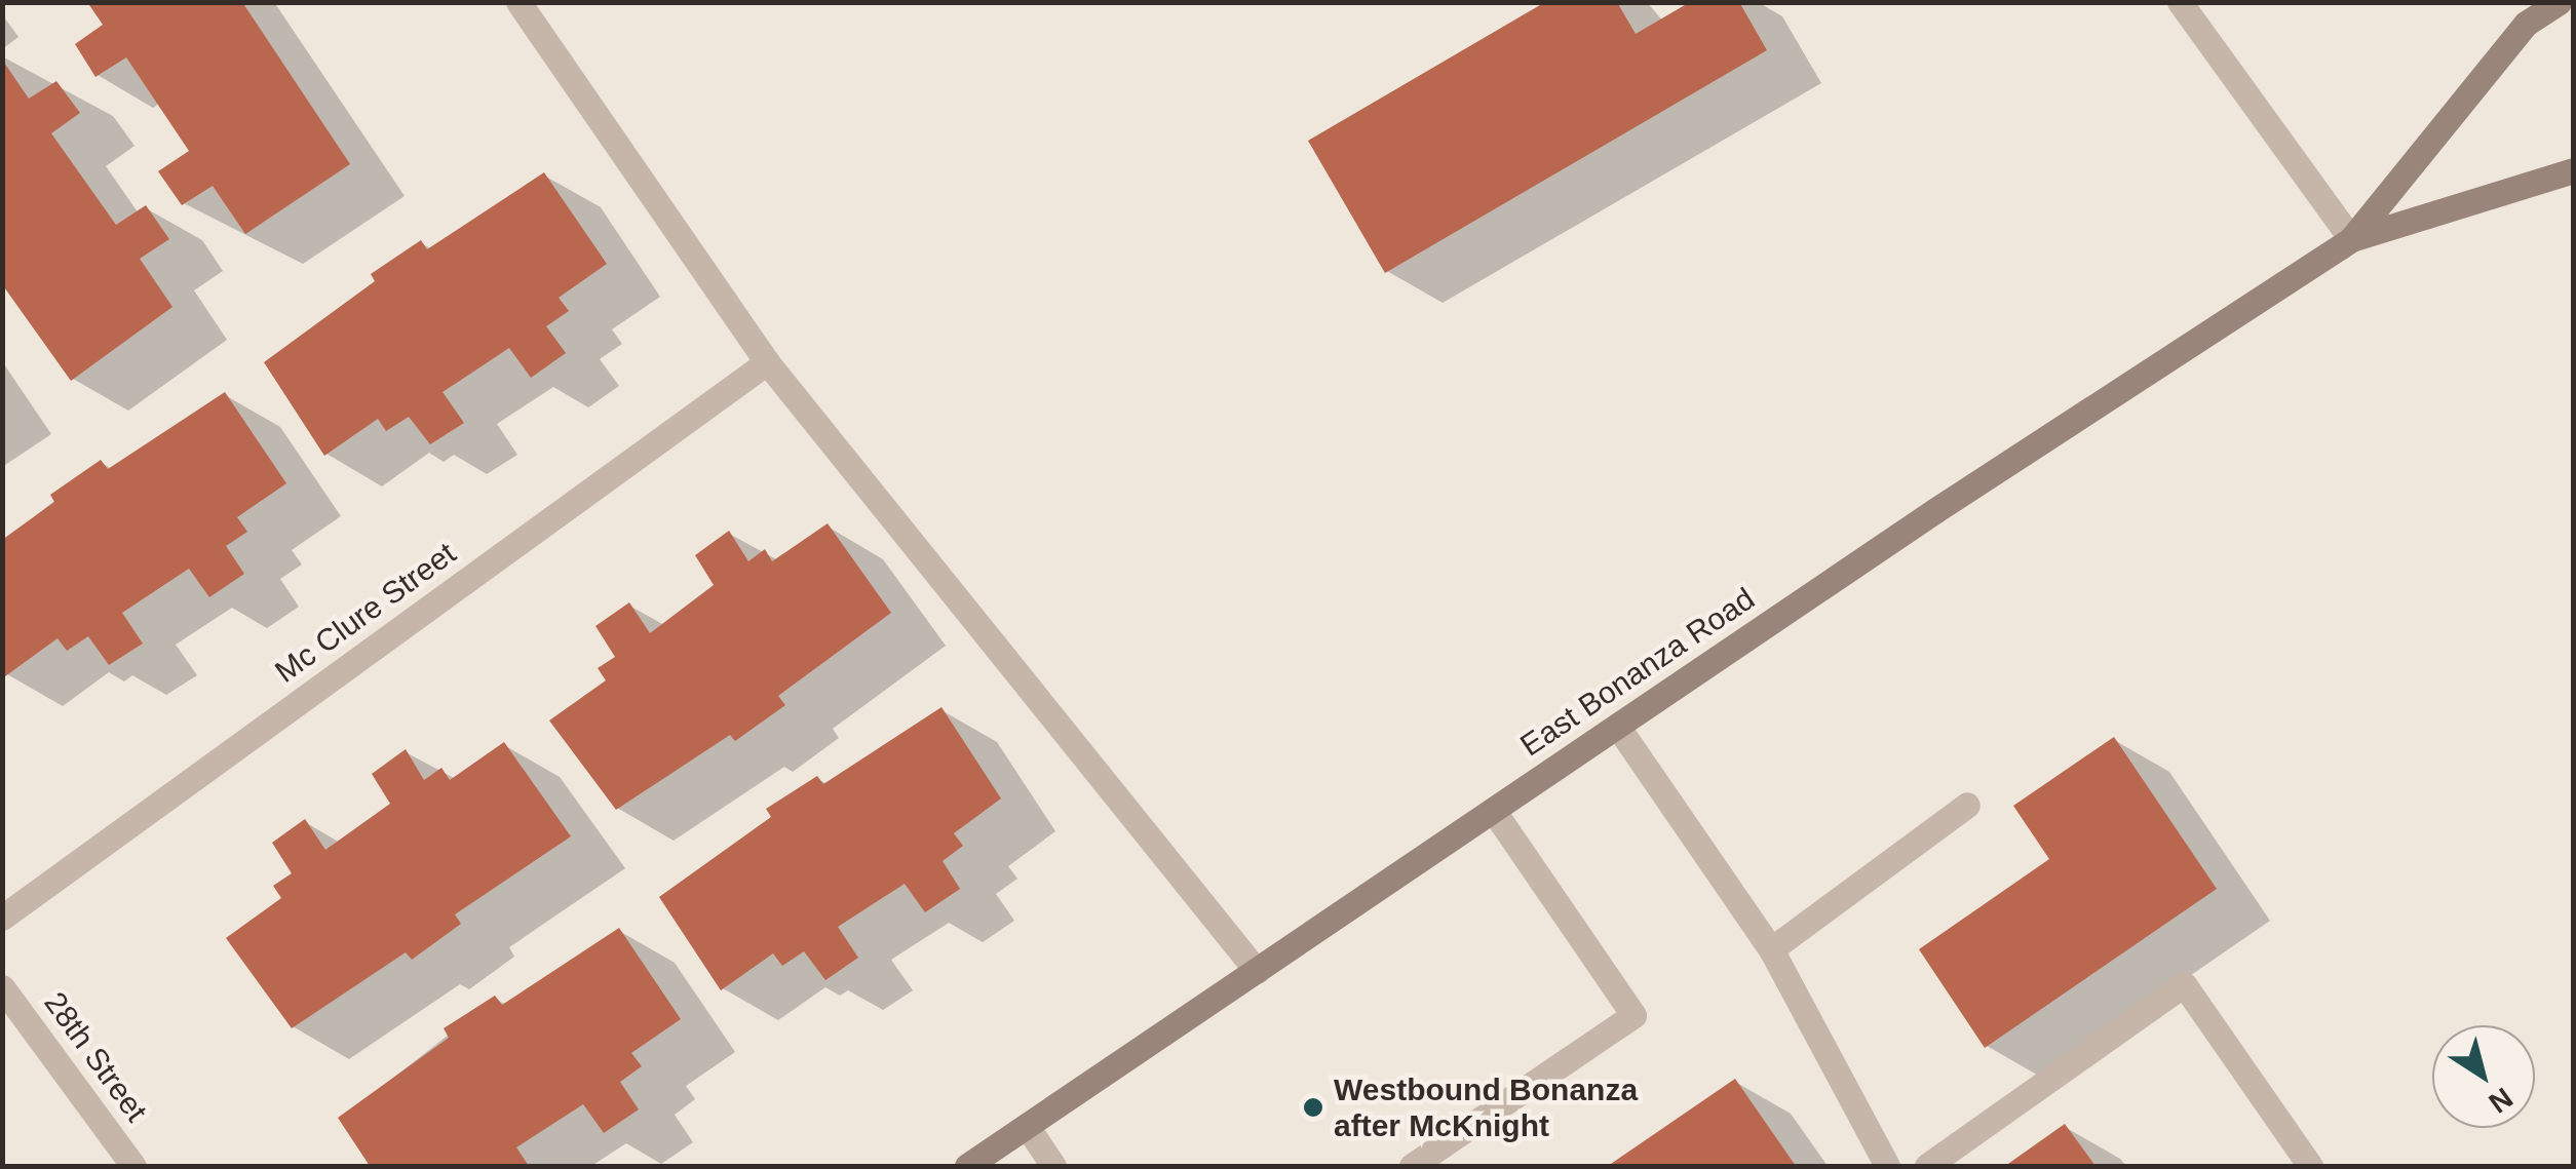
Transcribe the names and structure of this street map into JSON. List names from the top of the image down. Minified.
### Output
{"streets":{"main road":["East Bonanza Road"],"street":["Mc Clure Street","28th Street"]},"places":["Westbound Bonanza after McKnight"],"north":"bottom right"}
